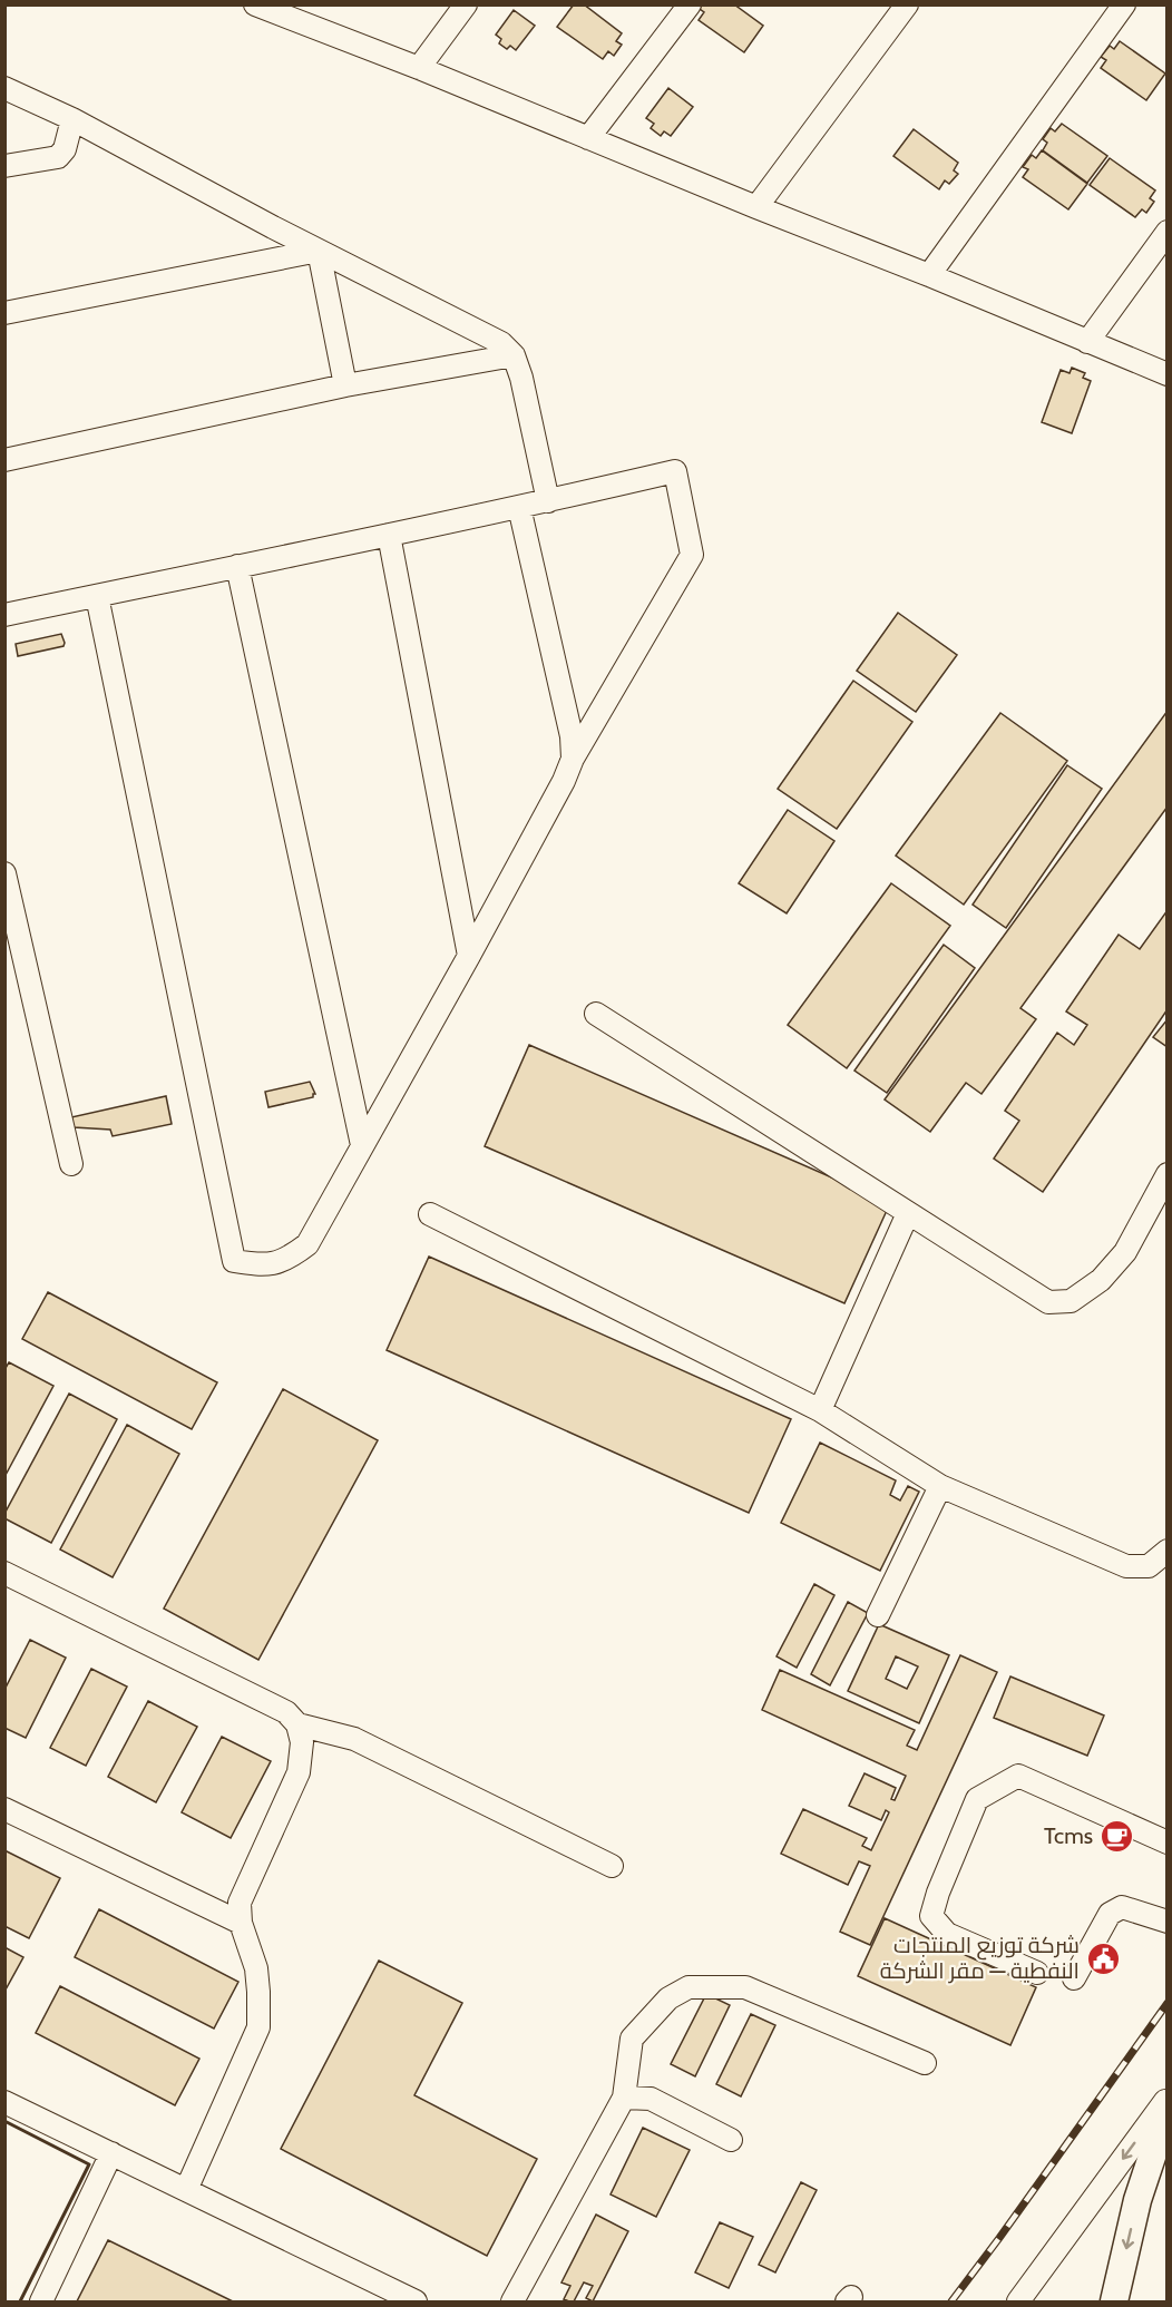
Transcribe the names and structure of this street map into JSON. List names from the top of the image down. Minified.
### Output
{"places":{"cafe":["Tcms"],"public building":["شركة توزيع المنتجات النفطية — مقر الشركة"]}}
